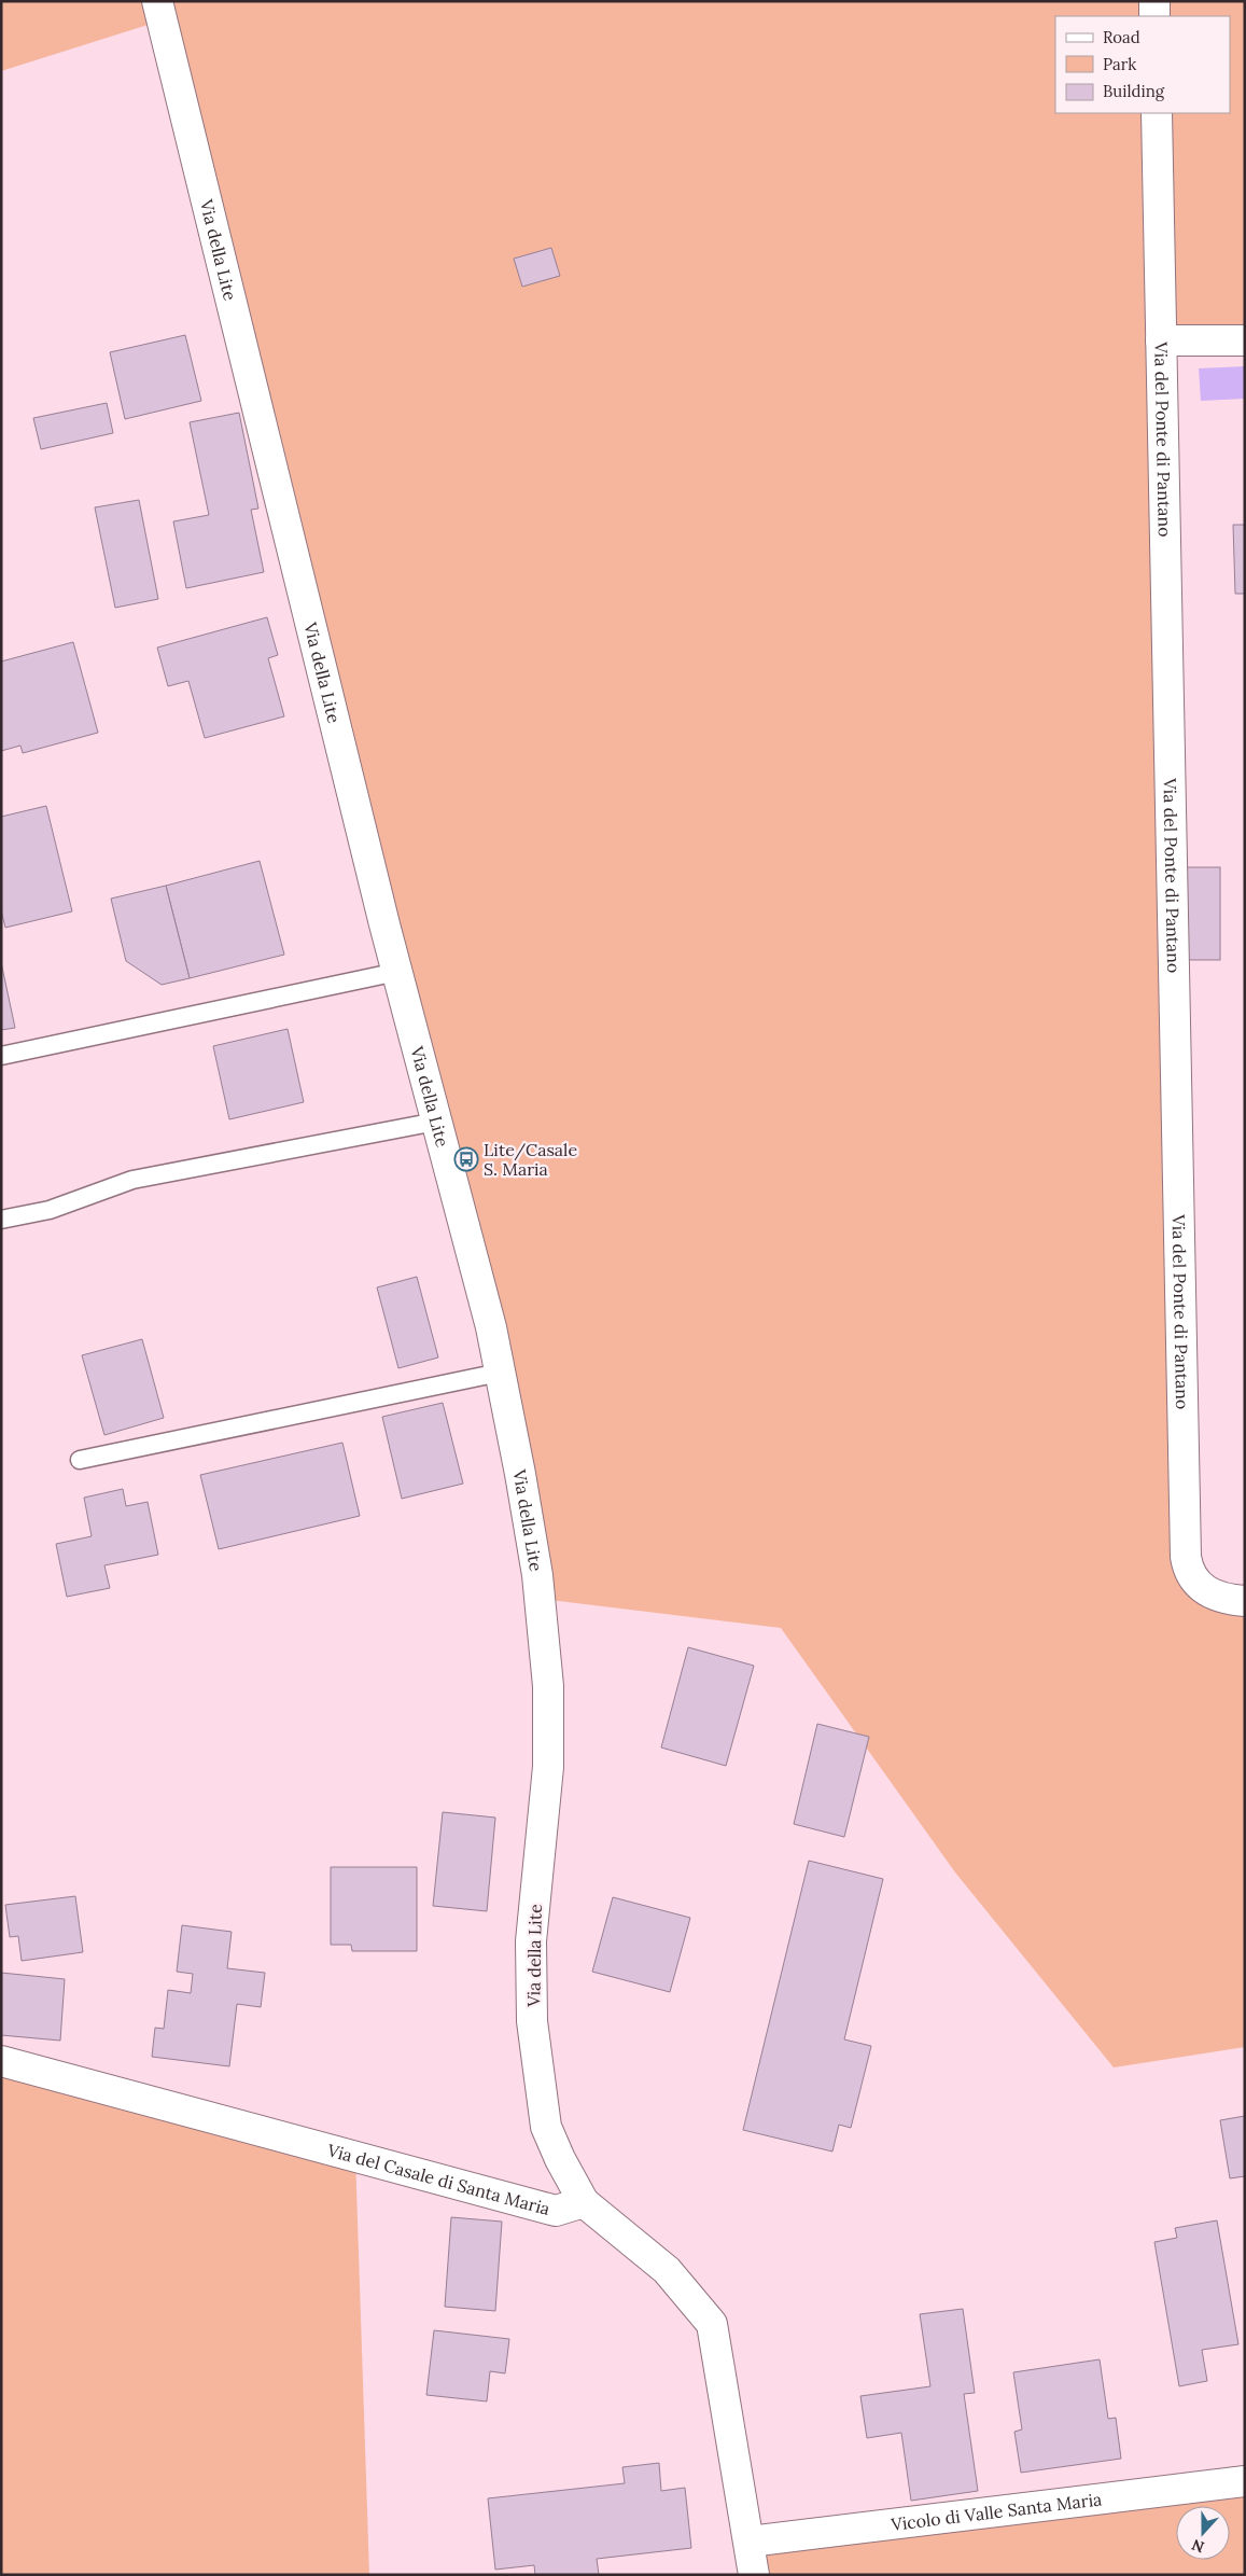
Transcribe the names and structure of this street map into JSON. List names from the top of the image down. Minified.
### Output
{"streets":{"street":["Via della Lite","Via del Ponte di Pantano","Via del Casale di Santa Maria","Vicolo di Valle Santa Maria"]},"crossings":[["Via della Lite","Via del Casale di Santa Maria"]],"places":{"bus stop":["Lite/Casale S. Maria"]},"legend":["Road","Park","Building"],"north":"bottom"}
